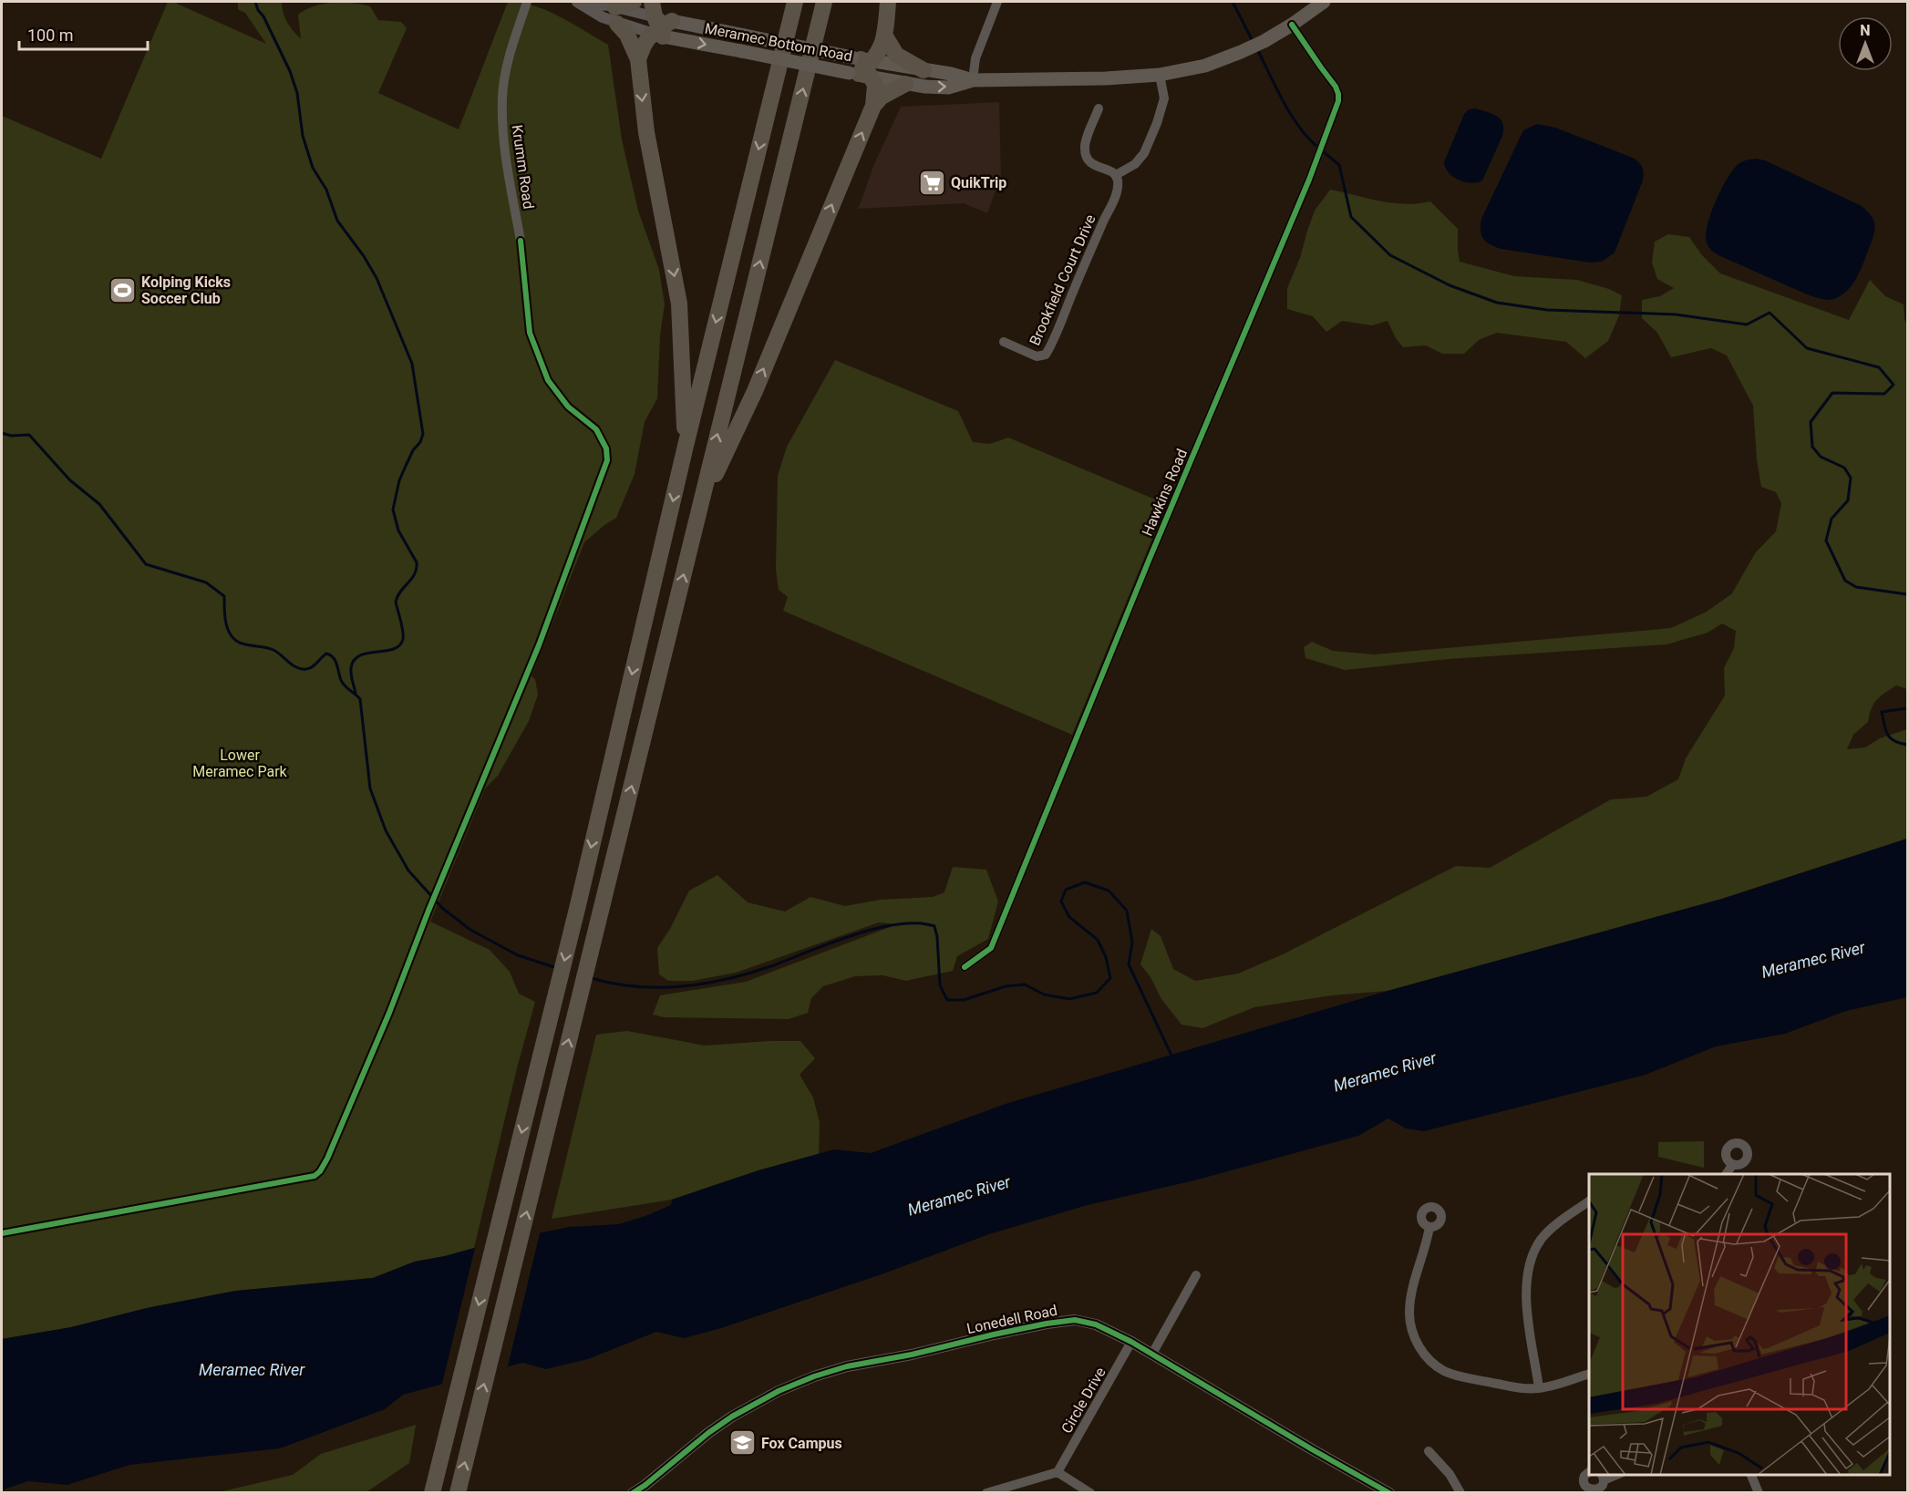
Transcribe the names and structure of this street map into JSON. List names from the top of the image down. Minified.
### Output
{"streets":{"main road":["Meramec Bottom Road"],"street":["Krumm Road","Brookfield Court Drive","Hawkins Road","Lonedell Road","Circle Drive"]},"crossings":[["Meramec Bottom Road","Hawkins Road"],["Lonedell Road","Circle Drive"]],"water":["Meramec River"],"parks":["Lower Meramec Park"],"places":{"supermarket":["QuikTrip"],"sports":["Kolping Kicks Soccer Club"],"school or university":["Fox Campus"]},"scale_bar":"100 m","north":"top"}
